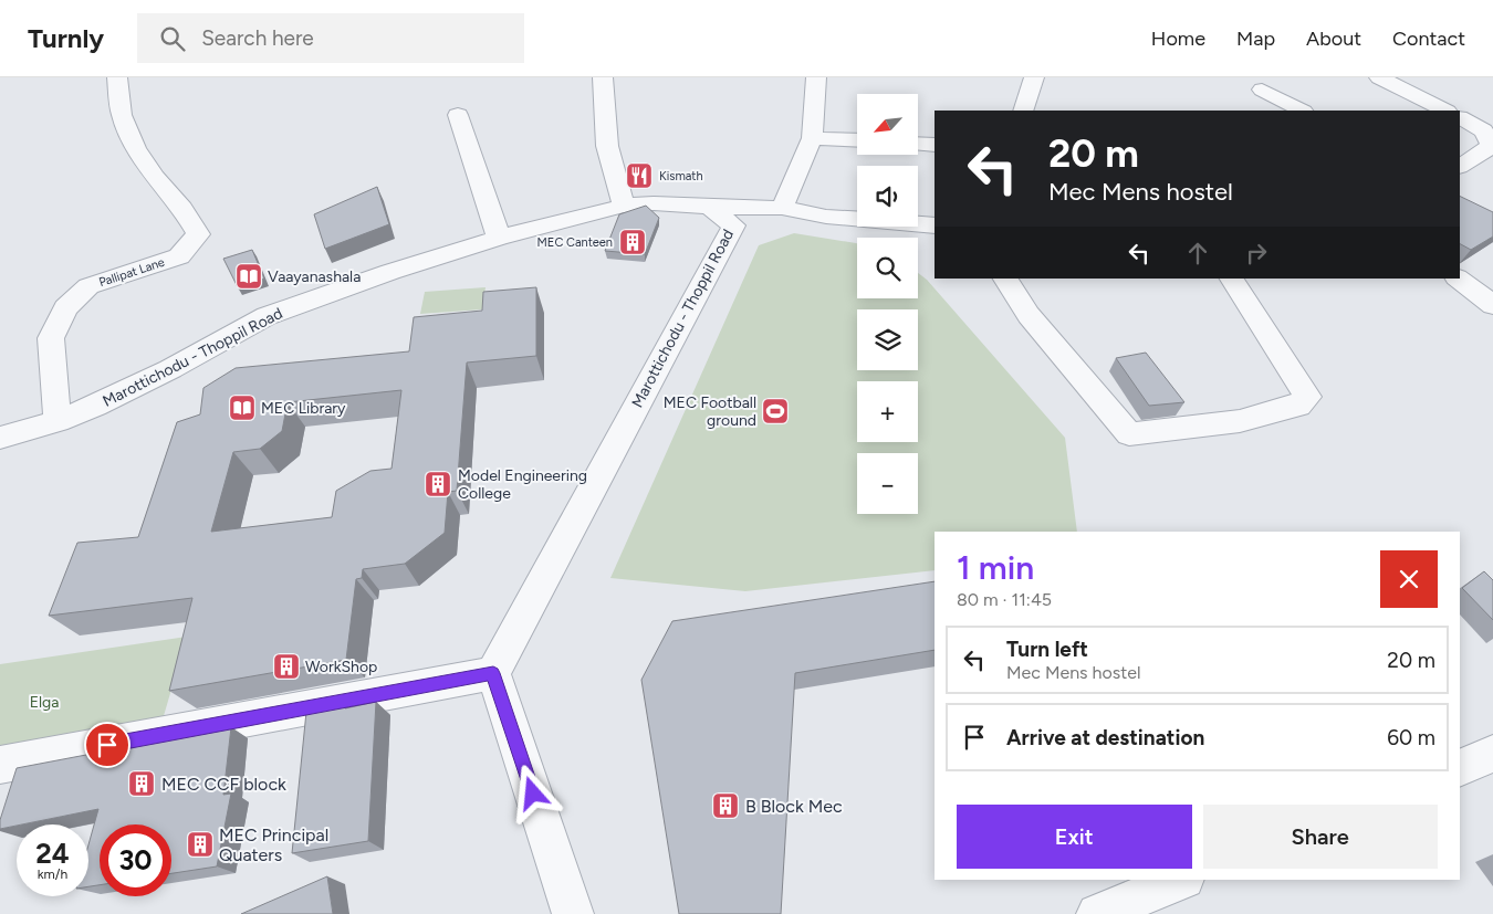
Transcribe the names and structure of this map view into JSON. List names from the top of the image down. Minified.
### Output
{"streets":{"street":["Pallipat Lane","Marottichodu - Thoppil Road"]},"crossings":[["Pallipat Lane","Marottichodu - Thoppil Road"]],"parks":["Elga"],"places":{"restaurant":["Kismath"],"building":["MEC Canteen","Model Engineering College","WorkShop","MEC CCF block","B Block Mec","MEC Principal Quaters"],"library":["Vaayanashala","MEC Library"],"sports":["MEC Football ground"]},"north":"bottom left","page":{"header":"Turnly","search":"Search here","nav":["Home","Map","About","Contact"],"map_buttons":["+","−"],"turn":["20 m","Mec Mens hostel"],"heading":["1 min","80 m · 11:45"],"list":[{"name":"Turn left","note":"Mec Mens hostel","value":"20 m"},{"name":"Arrive at destination","value":"60 m"}],"buttons":["Exit","Share"],"speed":"24 km/h","limit":"30"}}
